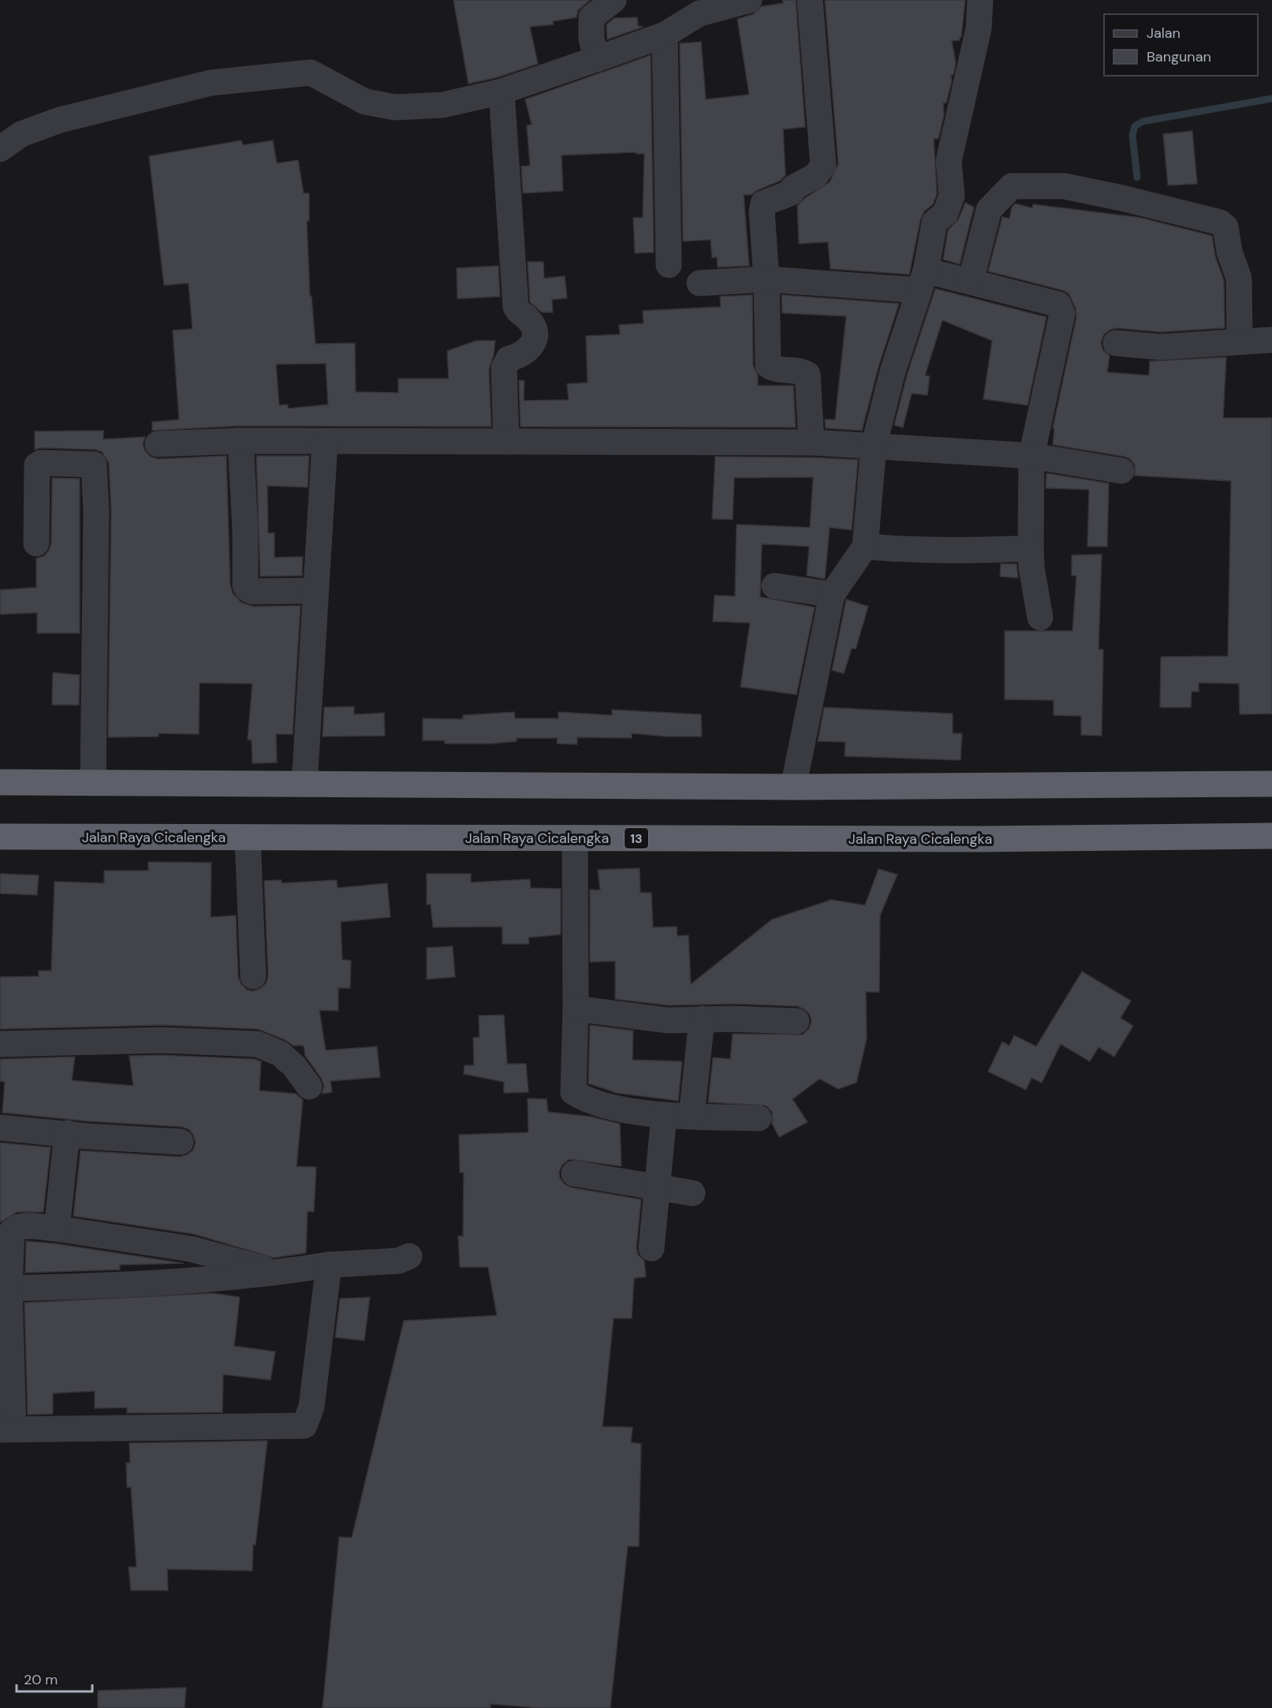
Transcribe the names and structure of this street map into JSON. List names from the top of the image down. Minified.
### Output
{"streets":{"highway":["Jalan Raya Cicalengka","13"]},"legend":["Jalan","Bangunan"],"scale_bar":"20 m"}
